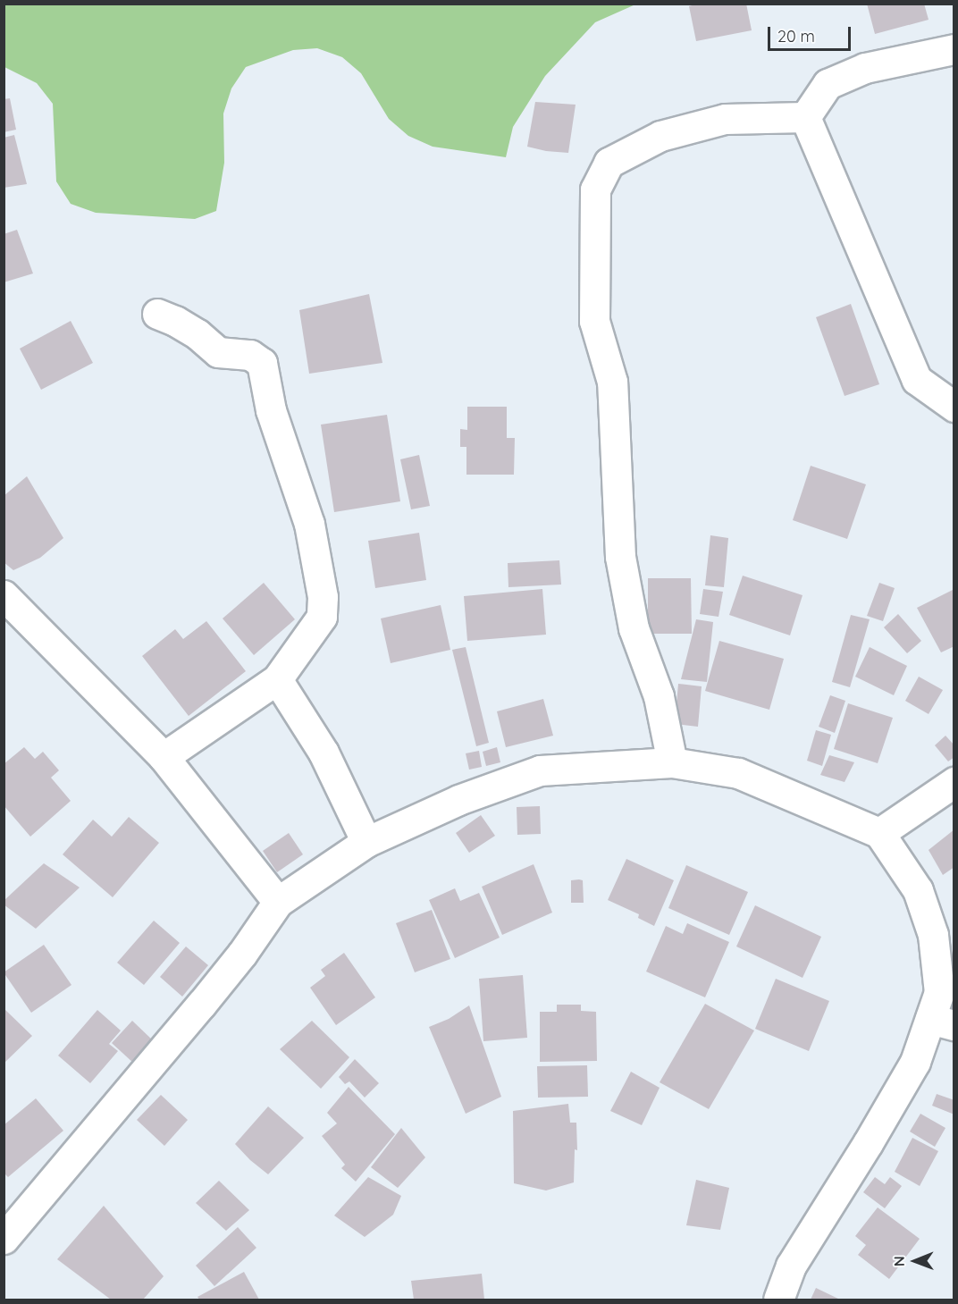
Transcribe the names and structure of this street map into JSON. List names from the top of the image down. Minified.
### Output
{"scale_bar":"20 m","north":"left"}
